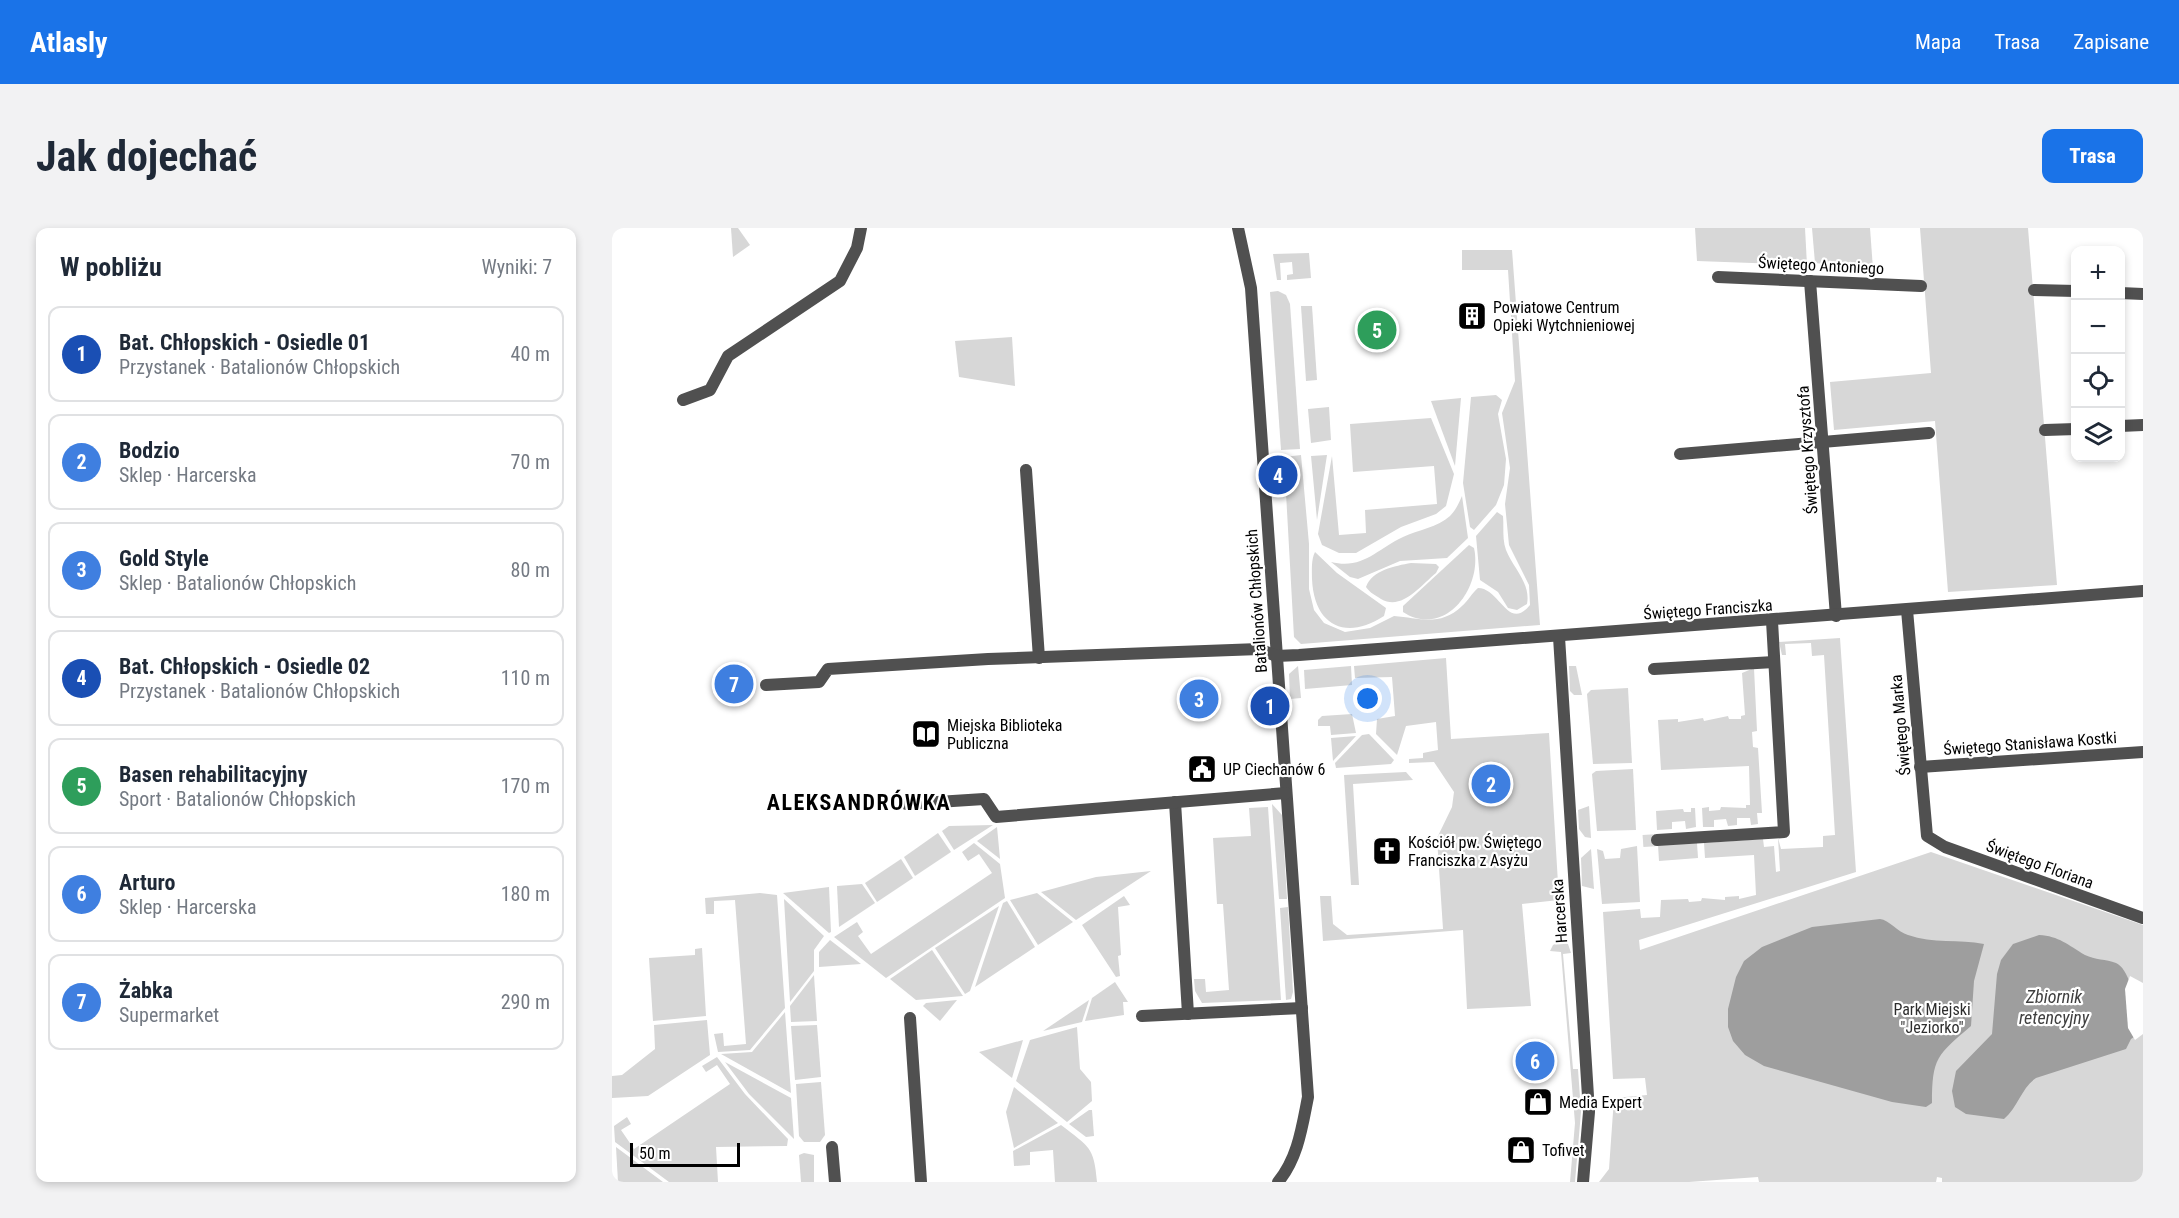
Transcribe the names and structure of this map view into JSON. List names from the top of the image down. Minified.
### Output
{"streets":{"street":["Świętego Antoniego","Świętego Krzysztofa","Batalionów Chłopskich","Świętego Franciszka","Świętego Marka","Świętego Stanisława Kostki","Świętego Floriana","Harcerska"]},"crossings":[["Świętego Antoniego","Świętego Krzysztofa"],["Świętego Krzysztofa","Świętego Franciszka"],["Batalionów Chłopskich","Świętego Franciszka"],["Świętego Franciszka","Świętego Marka"],["Świętego Franciszka","Harcerska"],["Świętego Marka","Świętego Stanisława Kostki"],["Świętego Marka","Świętego Floriana"]],"districts":["ALEKSANDRÓWKA"],"water":["Zbiornik retencyjny"],"parks":["Park Miejski \"Jeziorko\""],"places":{"building":["Powiatowe Centrum Opieki Wytchnieniowej"],"library":["Miejska Biblioteka Publiczna"],"public building":["UP Ciechanów 6"],"church":["Kościół pw. Świętego Franciszka z Asyżu"],"shop":["Media Expert","Tofivet"]},"scale_bar":"50 m","page":{"header":"Atlasly","nav":["Mapa","Trasa","Zapisane"],"buttons":"Trasa","title":"Jak dojechać","heading":["W pobliżu","Wyniki: 7"],"map_buttons":["+","−"],"list":[{"mark":"1","name":"Bat. Chłopskich - Osiedle 01","note":"Przystanek · Batalionów Chłopskich","value":"40 m"},{"mark":"2","name":"Bodzio","note":"Sklep · Harcerska","value":"70 m"},{"mark":"3","name":"Gold Style","note":"Sklep · Batalionów Chłopskich","value":"80 m"},{"mark":"4","name":"Bat. Chłopskich - Osiedle 02","note":"Przystanek · Batalionów Chłopskich","value":"110 m"},{"mark":"5","name":"Basen rehabilitacyjny","note":"Sport · Batalionów Chłopskich","value":"170 m"},{"mark":"6","name":"Arturo","note":"Sklep · Harcerska","value":"180 m"},{"mark":"7","name":"Żabka","note":"Supermarket","value":"290 m"}],"pins":["5","4","7","3","1","2","6"],"scale":"50 m"}}
